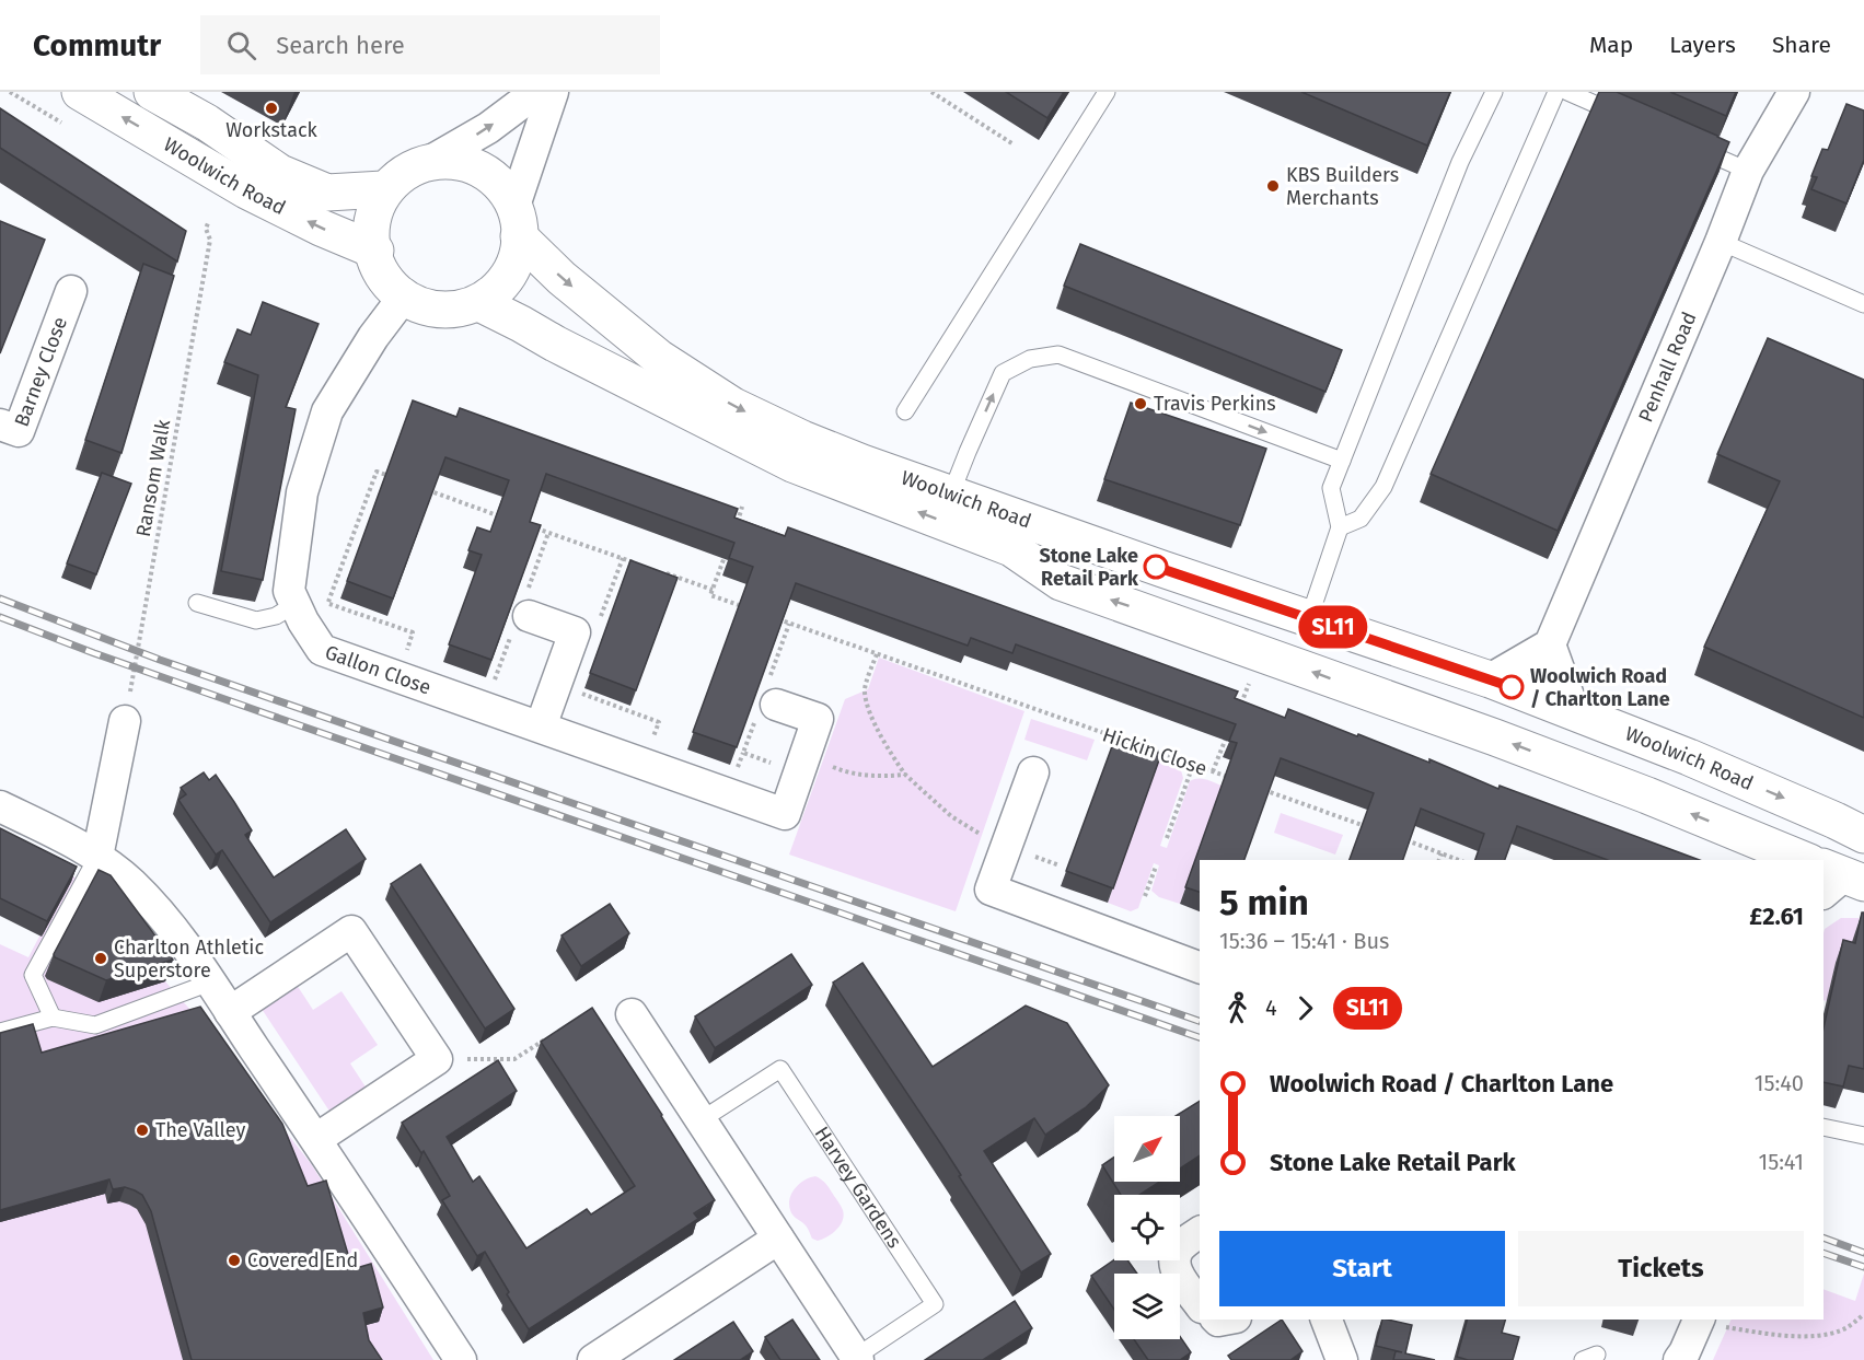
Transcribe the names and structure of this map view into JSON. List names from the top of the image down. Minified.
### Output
{"streets":{"main road":["Woolwich Road"],"street":["Penhall Road","Barney Close","Gallon Close","Harvey Gardens"],"path":["Ransom Walk","Hickin Close"]},"places":["Workstack","KBS Builders Merchants","Travis Perkins","Stone Lake Retail Park","Woolwich Road / Charlton Lane","Charlton Athletic Superstore","The Valley","Covered End"],"lines":["bus line SL11"],"north":"top right","page":{"header":"Commutr","search":"Search here","nav":["Map","Layers","Share"],"on_map":"SL11","heading":["5 min","15:36 – 15:41 · Bus","£2.61"],"legs":["4","SL11"],"list":[{"name":"Woolwich Road / Charlton Lane","value":"15:40"},{"name":"Stone Lake Retail Park","value":"15:41"}],"buttons":["Start","Tickets"]}}
